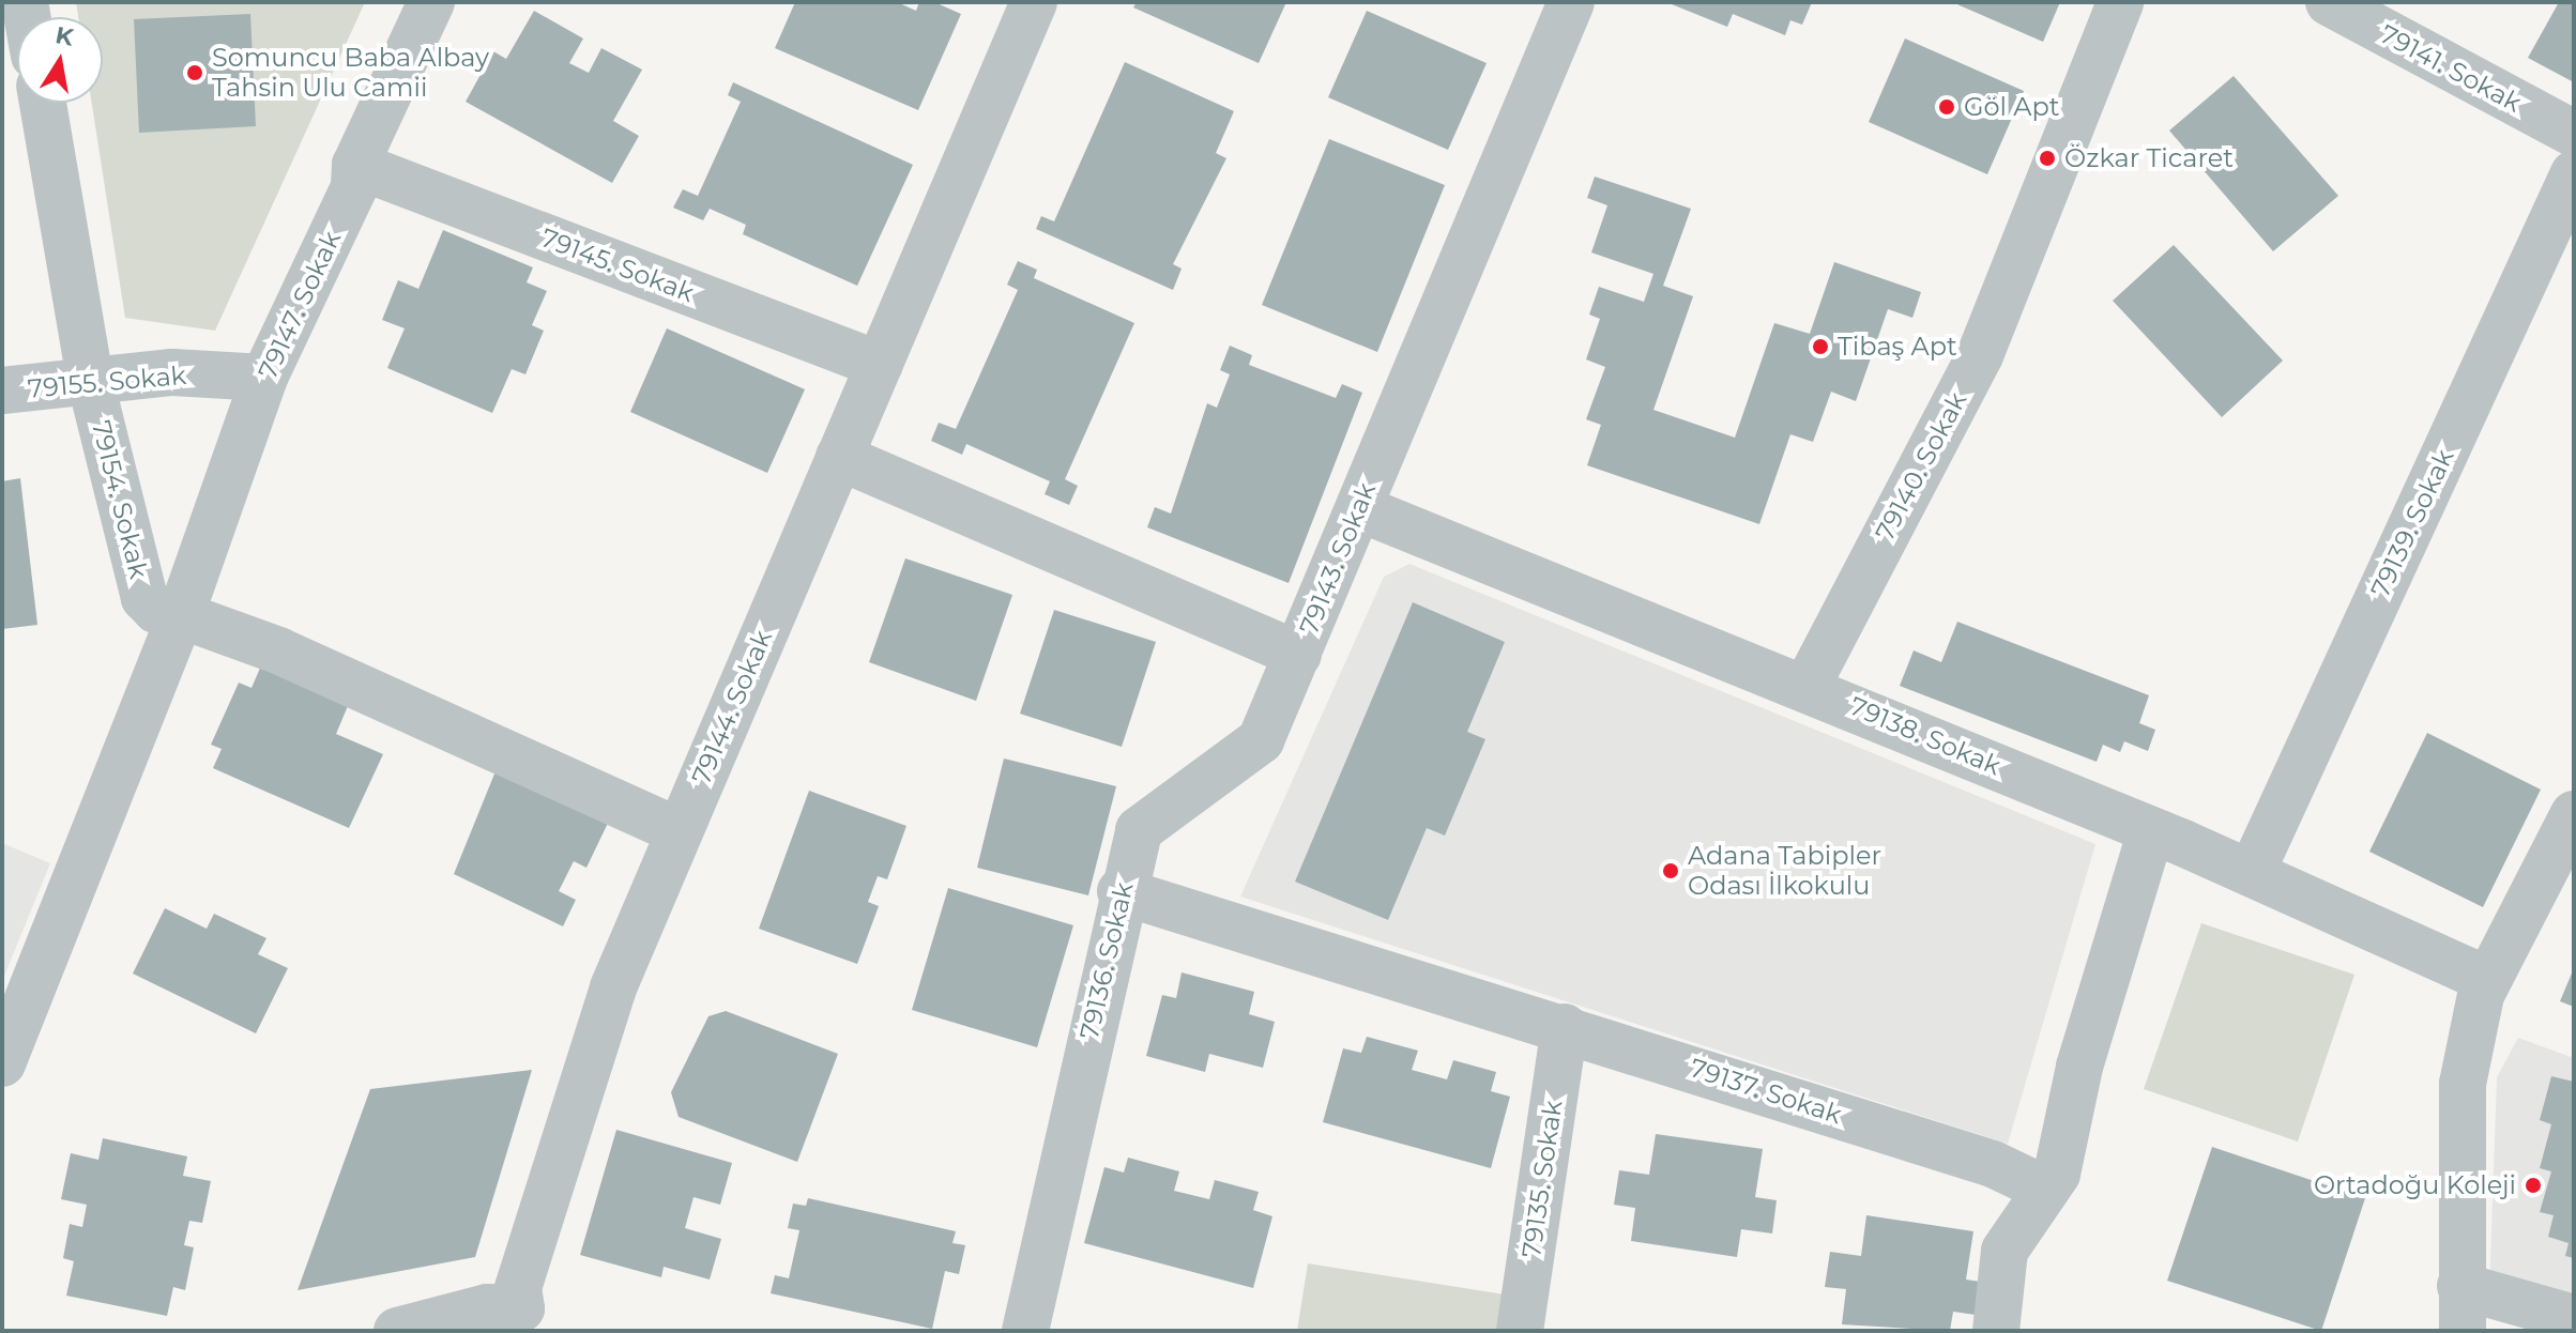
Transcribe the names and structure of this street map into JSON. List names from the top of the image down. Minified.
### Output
{"streets":{"street":["79141. Sokak","79145. Sokak","79147. Sokak","79155. Sokak","79140. Sokak","79154. Sokak","79139. Sokak","79143. Sokak","79144. Sokak","79138. Sokak","79136. Sokak","79137. Sokak","79135. Sokak"]},"crossings":[["79145. Sokak","79147. Sokak"],["79145. Sokak","79144. Sokak"],["79147. Sokak","79155. Sokak"],["79147. Sokak","79154. Sokak"],["79155. Sokak","79154. Sokak"],["79140. Sokak","79138. Sokak"],["79139. Sokak","79138. Sokak"],["79143. Sokak","79144. Sokak"],["79143. Sokak","79138. Sokak"],["79143. Sokak","79136. Sokak"],["79136. Sokak","79137. Sokak"],["79137. Sokak","79135. Sokak"]],"places":["Somuncu Baba Albay Tahsin Ulu Camii","Göl Apt","Özkar Ticaret","Tibaş Apt","Adana Tabipler Odası İlkokulu","Ortadoğu Koleji"],"north":"top"}
